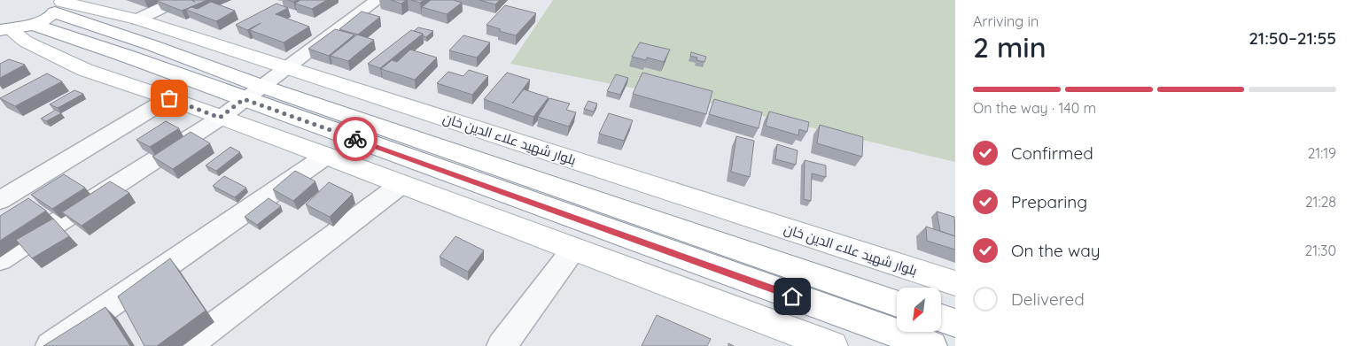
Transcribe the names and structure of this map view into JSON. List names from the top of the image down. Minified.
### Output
{"streets":{"main road":["بلوار شهید علاء الدین خان"]},"north":"bottom left","page":{"heading":["2 min","Arriving in","21:50–21:55"],"bar":"On the way · 140 m","list":[["Confirmed","21:19"],["Preparing","21:28"],["On the way","21:30"],"Delivered"]}}
